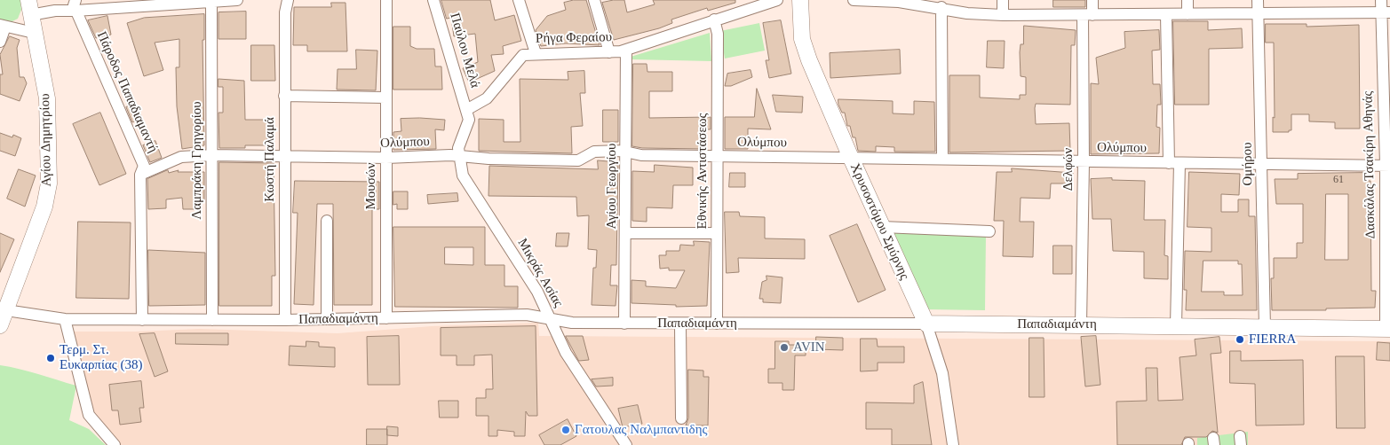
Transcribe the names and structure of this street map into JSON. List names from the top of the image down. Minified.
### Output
{"streets":{"street":["Ρήγα Φεραίου","Παύλου Μελά","Πάροδος Παπαδιαμαντή","Αγίου Δημητρίου","Ολύμπου","Κωστή Παλαμά","Λαμπράκη Γρηγορίου","Ομήρου","Δασκάλας Τσακίρη Αθηνάς","Δελφών","Εθνικής Αντιστάσεως","Μουσών","Αγίου Γεωργίου","Χρυσοστόμου Σμύρνης","Μικράς Ασίας","Παπαδιαμάντη"]},"crossings":[["Ρήγα Φεραίου","Παύλου Μελά"],["Ρήγα Φεραίου","Εθνικής Αντιστάσεως"],["Ρήγα Φεραίου","Αγίου Γεωργίου"],["Ρήγα Φεραίου","Μικράς Ασίας"],["Παύλου Μελά","Μικράς Ασίας"],["Πάροδος Παπαδιαμαντή","Ολύμπου"],["Πάροδος Παπαδιαμαντή","Παπαδιαμάντη"],["Αγίου Δημητρίου","Παπαδιαμάντη"],["Ολύμπου","Κωστή Παλαμά"],["Ολύμπου","Λαμπράκη Γρηγορίου"],["Ολύμπου","Ομήρου"],["Ολύμπου","Δασκάλας Τσακίρη Αθηνάς"],["Ολύμπου","Δελφών"],["Ολύμπου","Εθνικής Αντιστάσεως"],["Ολύμπου","Μουσών"],["Ολύμπου","Αγίου Γεωργίου"],["Ολύμπου","Χρυσοστόμου Σμύρνης"],["Ολύμπου","Μικράς Ασίας"],["Κωστή Παλαμά","Παπαδιαμάντη"],["Λαμπράκη Γρηγορίου","Παπαδιαμάντη"],["Ομήρου","Παπαδιαμάντη"],["Δασκάλας Τσακίρη Αθηνάς","Παπαδιαμάντη"],["Δελφών","Παπαδιαμάντη"],["Εθνικής Αντιστάσεως","Παπαδιαμάντη"],["Μουσών","Παπαδιαμάντη"],["Αγίου Γεωργίου","Παπαδιαμάντη"],["Χρυσοστόμου Σμύρνης","Παπαδιαμάντη"],["Μικράς Ασίας","Παπαδιαμάντη"]],"places":["FIERRA","AVIN","Τερμ. Στ. Ευκαρπίας (38)","Γατουλας Ναλμπαντιδης"],"house_numbers":["61"]}
